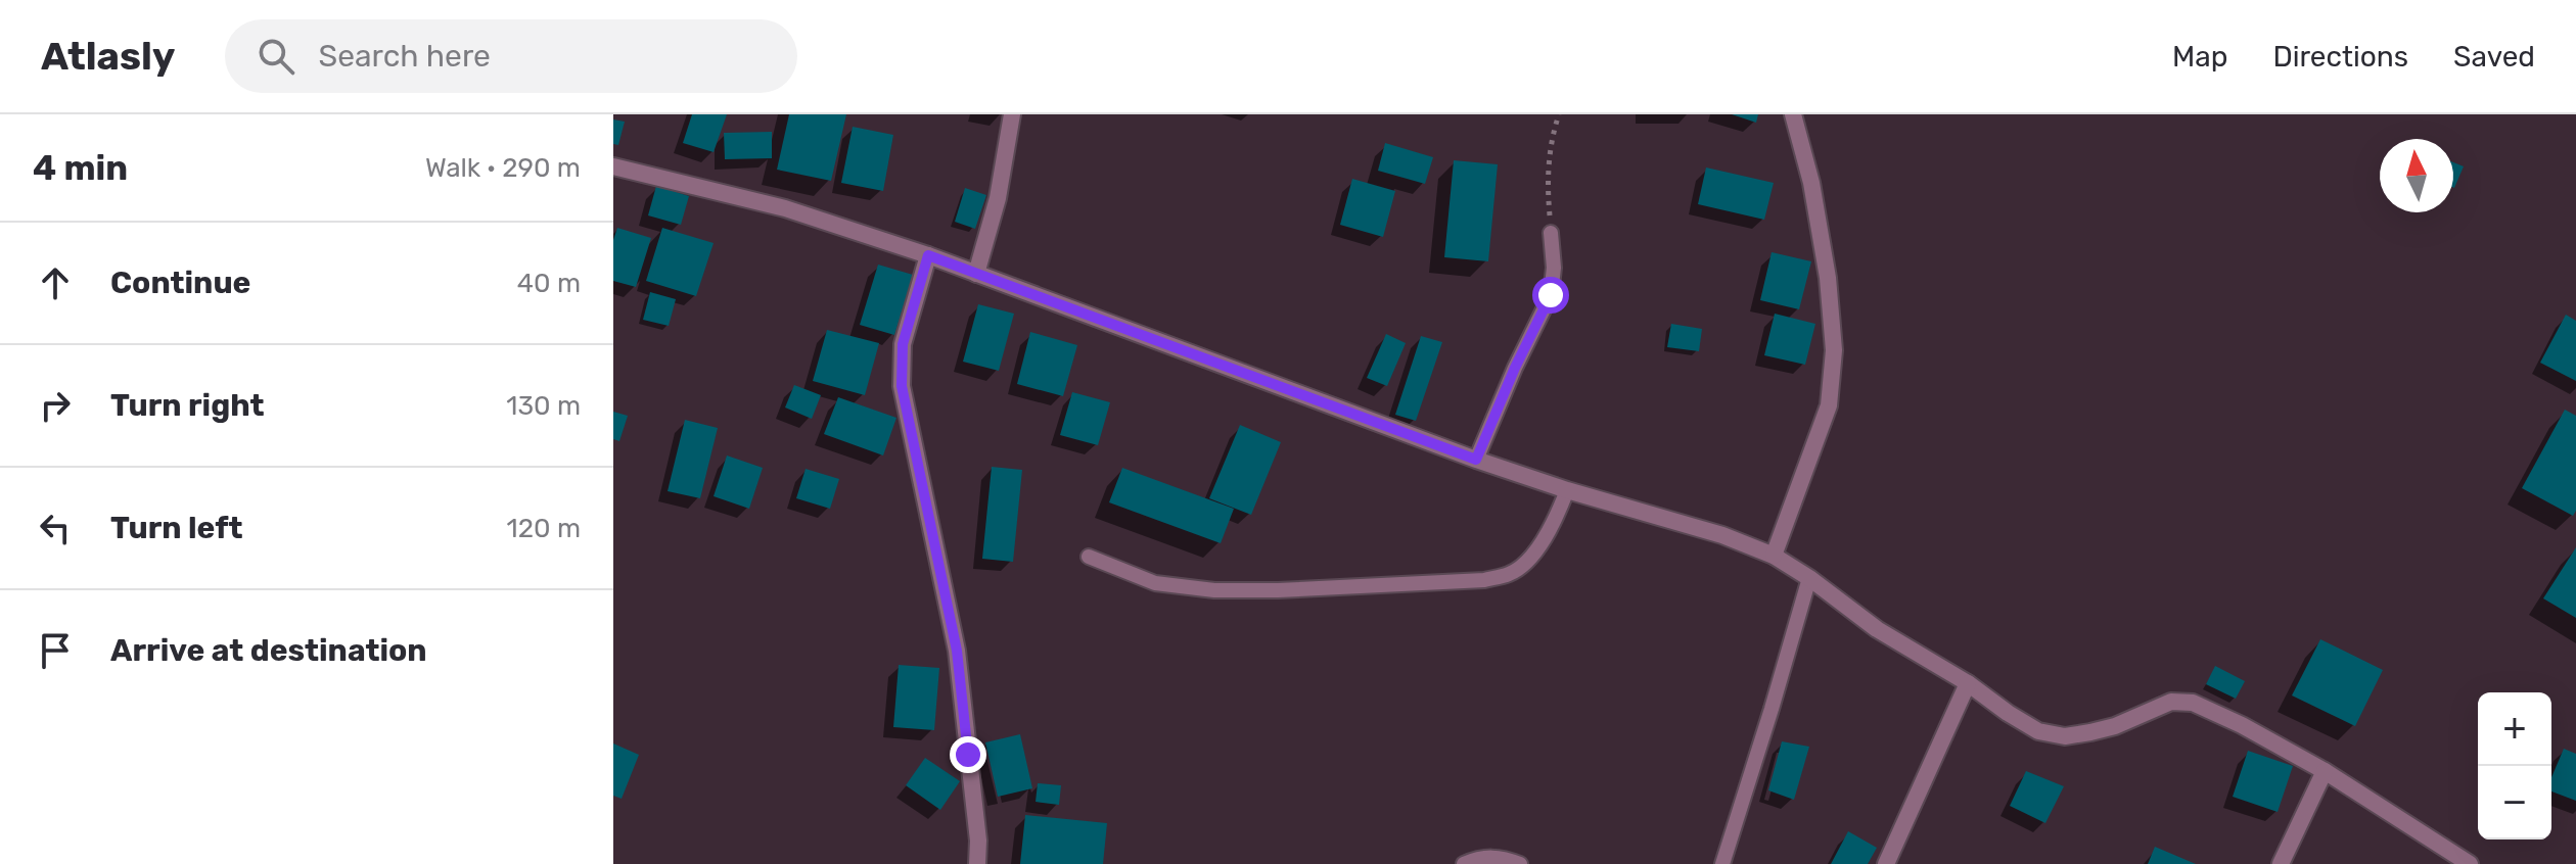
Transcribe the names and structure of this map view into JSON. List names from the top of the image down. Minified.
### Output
{"north":"top","page":{"header":"Atlasly","search":"Search here","nav":["Map","Directions","Saved"],"heading":["4 min","Walk · 290 m"],"list":[["Continue","40 m"],["Turn right","130 m"],["Turn left","120 m"],"Arrive at destination"],"map_buttons":["+","−"]}}
